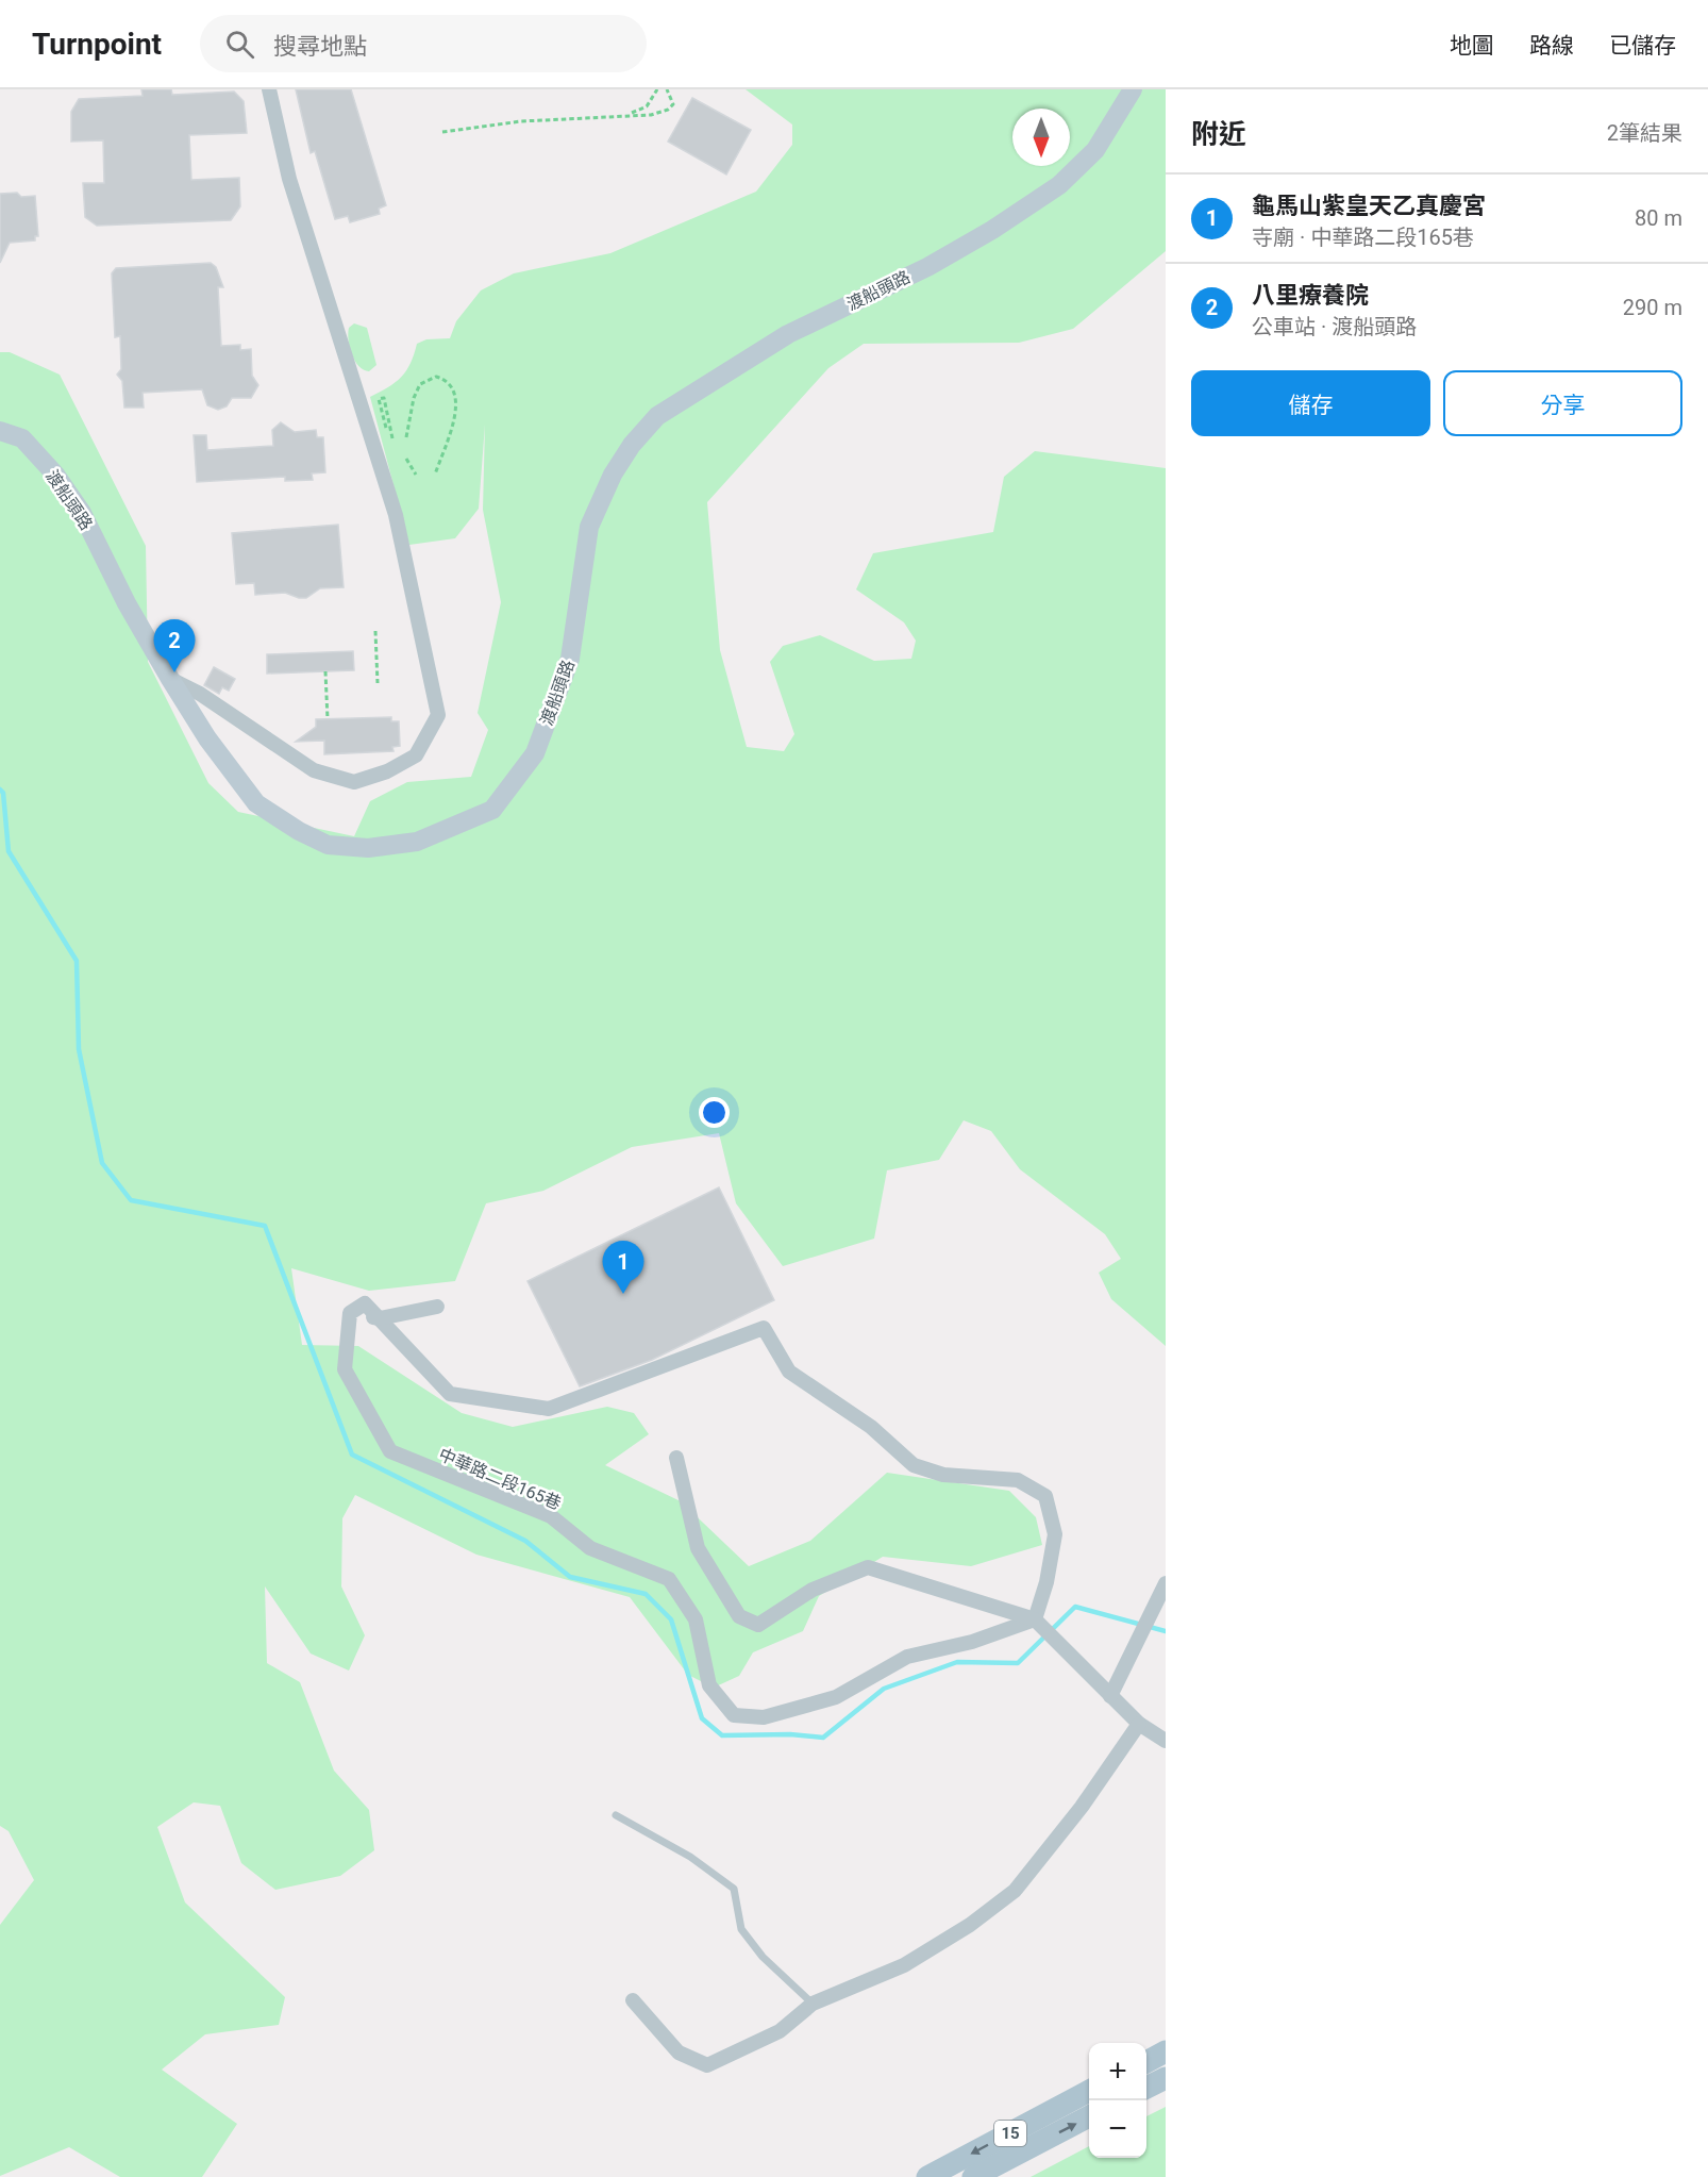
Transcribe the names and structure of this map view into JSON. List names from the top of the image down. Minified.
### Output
{"streets":{"main road":["15"],"street":["渡船頭路","中華路二段165巷"]},"north":"bottom","page":{"header":"Turnpoint","search":"搜尋地點","nav":["地圖","路線","已儲存"],"heading":["附近","2筆結果"],"list":[{"mark":"1","name":"龜馬山紫皇天乙真慶宮","note":"寺廟 · 中華路二段165巷","value":"80 m"},{"mark":"2","name":"八里療養院","note":"公車站 · 渡船頭路","value":"290 m"}],"buttons":["儲存","分享"],"pins":["2","1"],"map_buttons":["+","−"]}}
